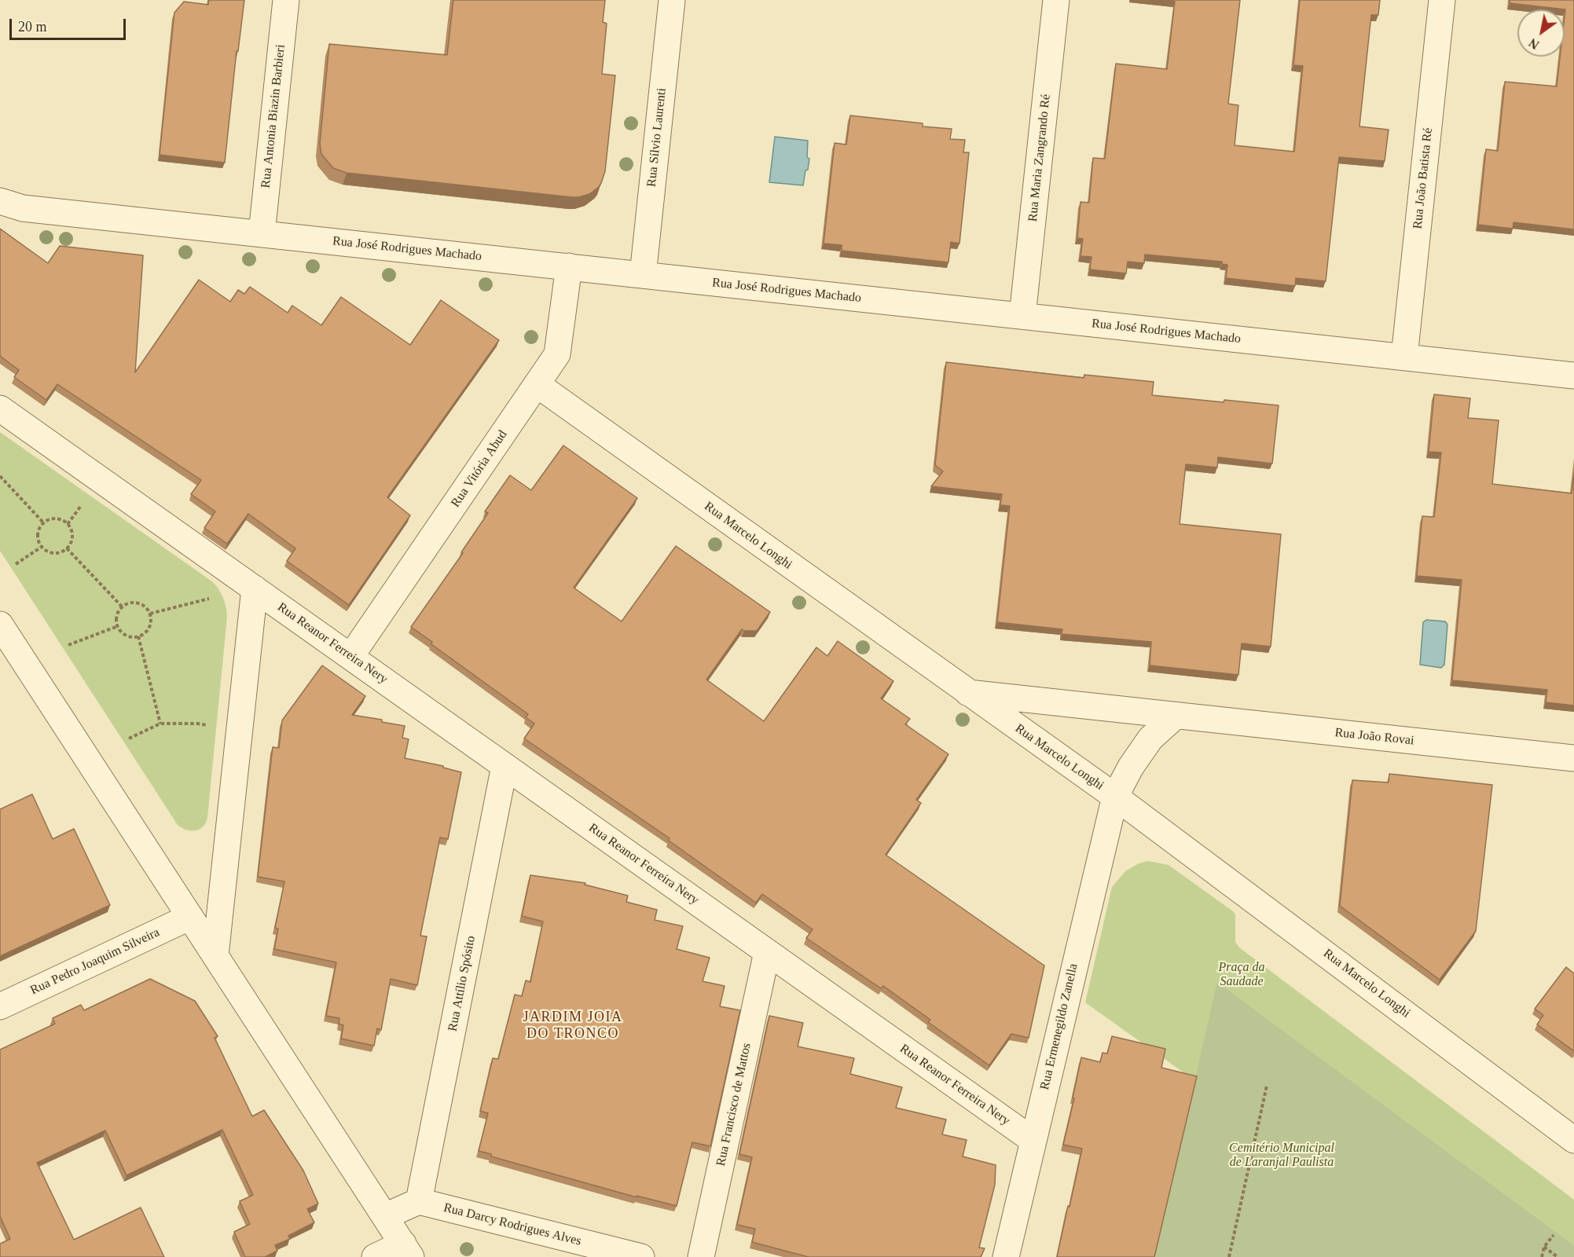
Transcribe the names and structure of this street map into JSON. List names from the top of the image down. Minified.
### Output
{"streets":{"street":["Rua Antonia Biazin Barbieri","Rua Sílvio Laurenti","Rua Maria Zangrando Ré","Rua João Batista Ré","Rua José Rodrigues Machado","Rua Vitória Abud","Rua Marcelo Longhi","Rua Reanor Ferreira Nery","Rua João Rovai","Rua Pedro Joaquim Silveira","Rua Attílio Spósito","Rua Ermenegildo Zanella","Rua Francisco de Mattos","Rua Darcy Rodrigues Alves"]},"crossings":[["Rua Antonia Biazin Barbieri","Rua José Rodrigues Machado"],["Rua Sílvio Laurenti","Rua José Rodrigues Machado"],["Rua Maria Zangrando Ré","Rua José Rodrigues Machado"],["Rua João Batista Ré","Rua José Rodrigues Machado"],["Rua José Rodrigues Machado","Rua Vitória Abud"],["Rua Vitória Abud","Rua Marcelo Longhi"],["Rua Vitória Abud","Rua Reanor Ferreira Nery"],["Rua Marcelo Longhi","Rua João Rovai"],["Rua Marcelo Longhi","Rua Ermenegildo Zanella"],["Rua Reanor Ferreira Nery","Rua Attílio Spósito"],["Rua Reanor Ferreira Nery","Rua Ermenegildo Zanella"],["Rua Reanor Ferreira Nery","Rua Francisco de Mattos"],["Rua Attílio Spósito","Rua Darcy Rodrigues Alves"]],"districts":["JARDIM JOIA DO TRONCO"],"parks":["Praça da Saudade","Cemitério Municipal de Laranjal Paulista"],"scale_bar":"20 m","north":"bottom left"}
